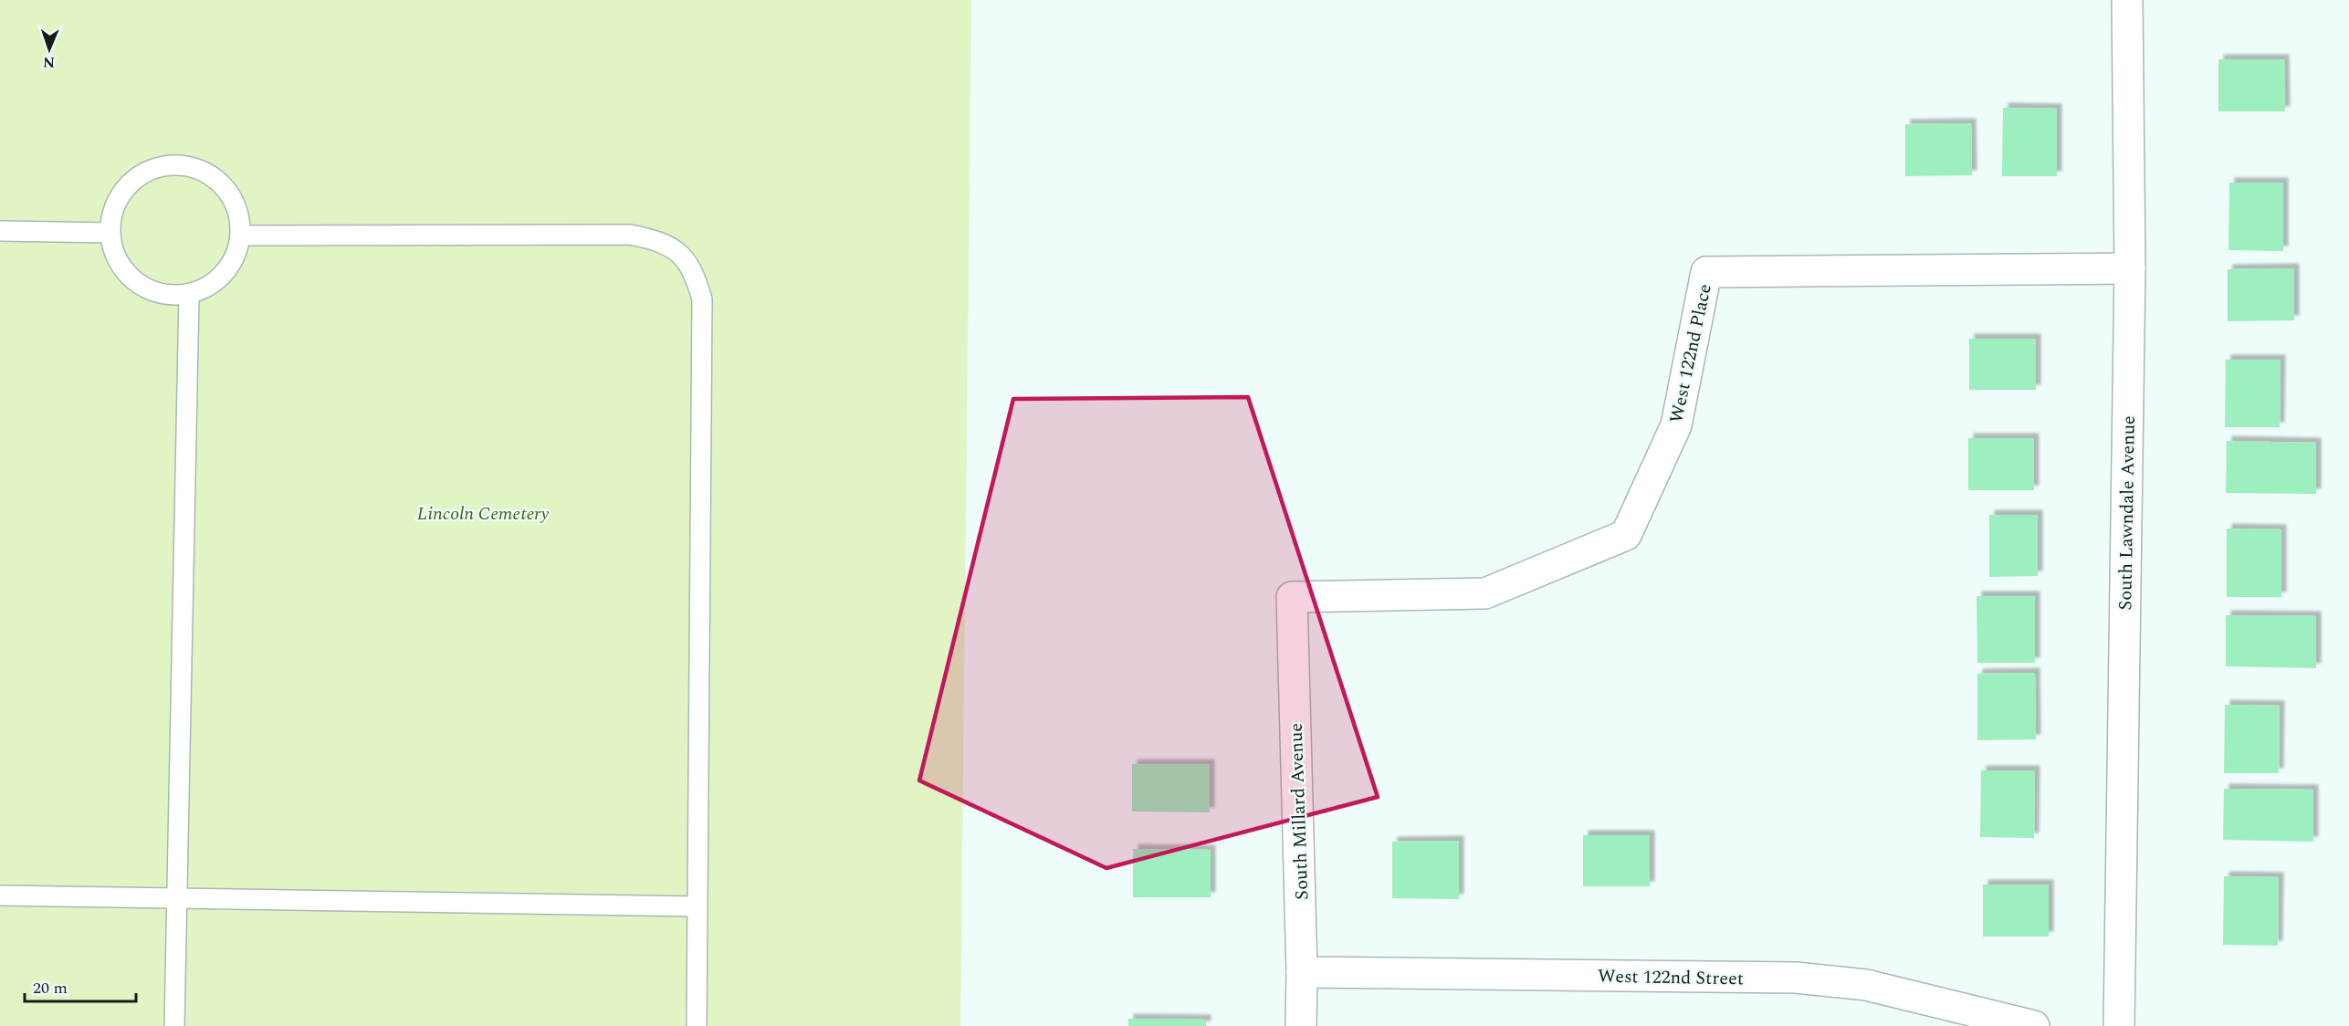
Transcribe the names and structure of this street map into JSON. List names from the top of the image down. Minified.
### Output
{"streets":{"street":["West 122nd Place","South Lawndale Avenue","South Millard Avenue","West 122nd Street"]},"crossings":[["West 122nd Place","South Lawndale Avenue"],["West 122nd Place","South Millard Avenue"],["South Millard Avenue","West 122nd Street"]],"parks":["Lincoln Cemetery"],"scale_bar":"20 m","north":"bottom"}
